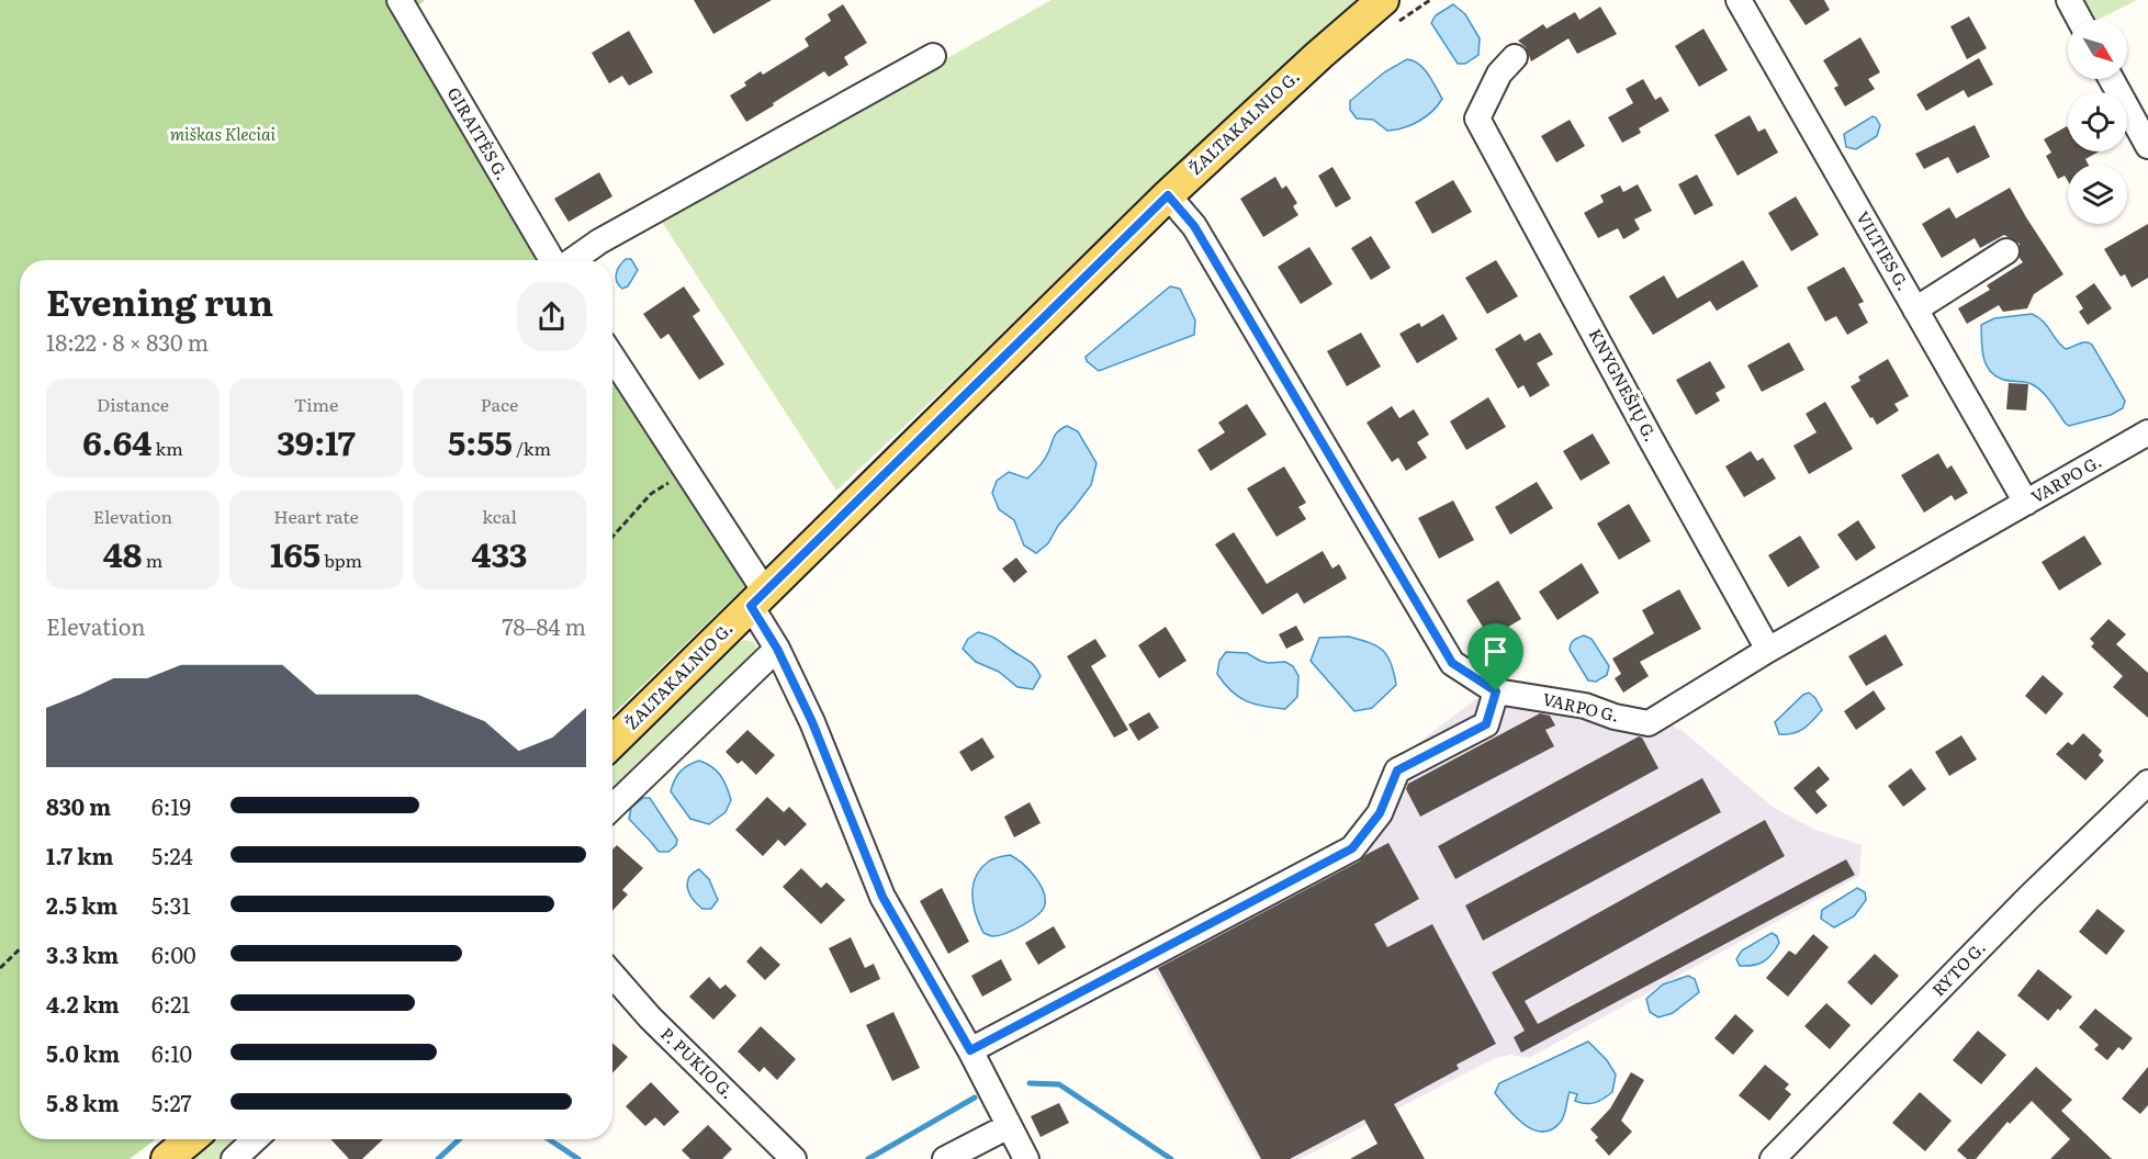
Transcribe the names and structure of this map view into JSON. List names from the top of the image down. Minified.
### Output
{"streets":{"main road":["ŽALTAKALNIO G."],"street":["GIRAITĖS G.","VILTIES G.","KNYGNEŠIŲ G.","VARPO G.","RYTO G.","P. PUKIO G."]},"crossings":[["ŽALTAKALNIO G.","VARPO G."],["VILTIES G.","VARPO G."],["KNYGNEŠIŲ G.","VARPO G."]],"parks":["miškas Kleciai"],"north":"bottom right","page":{"heading":["Evening run","18:22 · 8 × 830 m"],"stats":[["Distance","6.64 km"],["Time","39:17"],["Pace","5:55 /km"],["Elevation","48 m"],["Heart rate","165 bpm"],["kcal","433"]],"chart":["Elevation","78–84 m"],"list":[{"name":"830 m","note":"6:19"},{"name":"1.7 km","note":"5:24"},{"name":"2.5 km","note":"5:31"},{"name":"3.3 km","note":"6:00"},{"name":"4.2 km","note":"6:21"},{"name":"5.0 km","note":"6:10"},{"name":"5.8 km","note":"5:27"}]}}
